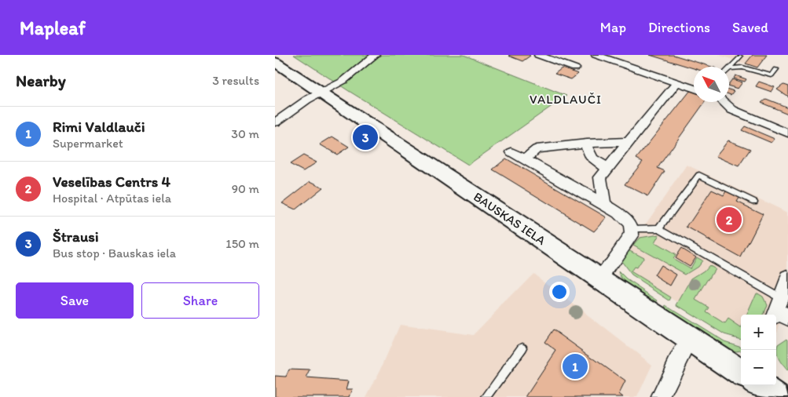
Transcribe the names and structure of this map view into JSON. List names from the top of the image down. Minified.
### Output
{"streets":{"main road":["BAUSKAS IELA"]},"districts":["VALDLAUČI"],"north":"top left","page":{"header":"Mapleaf","nav":["Map","Directions","Saved"],"heading":["Nearby","3 results"],"list":[{"mark":"1","name":"Rimi Valdlauči","note":"Supermarket","value":"30 m"},{"mark":"2","name":"Veselības Centrs 4","note":"Hospital · Atpūtas iela","value":"90 m"},{"mark":"3","name":"Štrausi","note":"Bus stop · Bauskas iela","value":"150 m"}],"pins":["3","2","1"],"buttons":["Save","Share"],"map_buttons":["+","−"]}}
